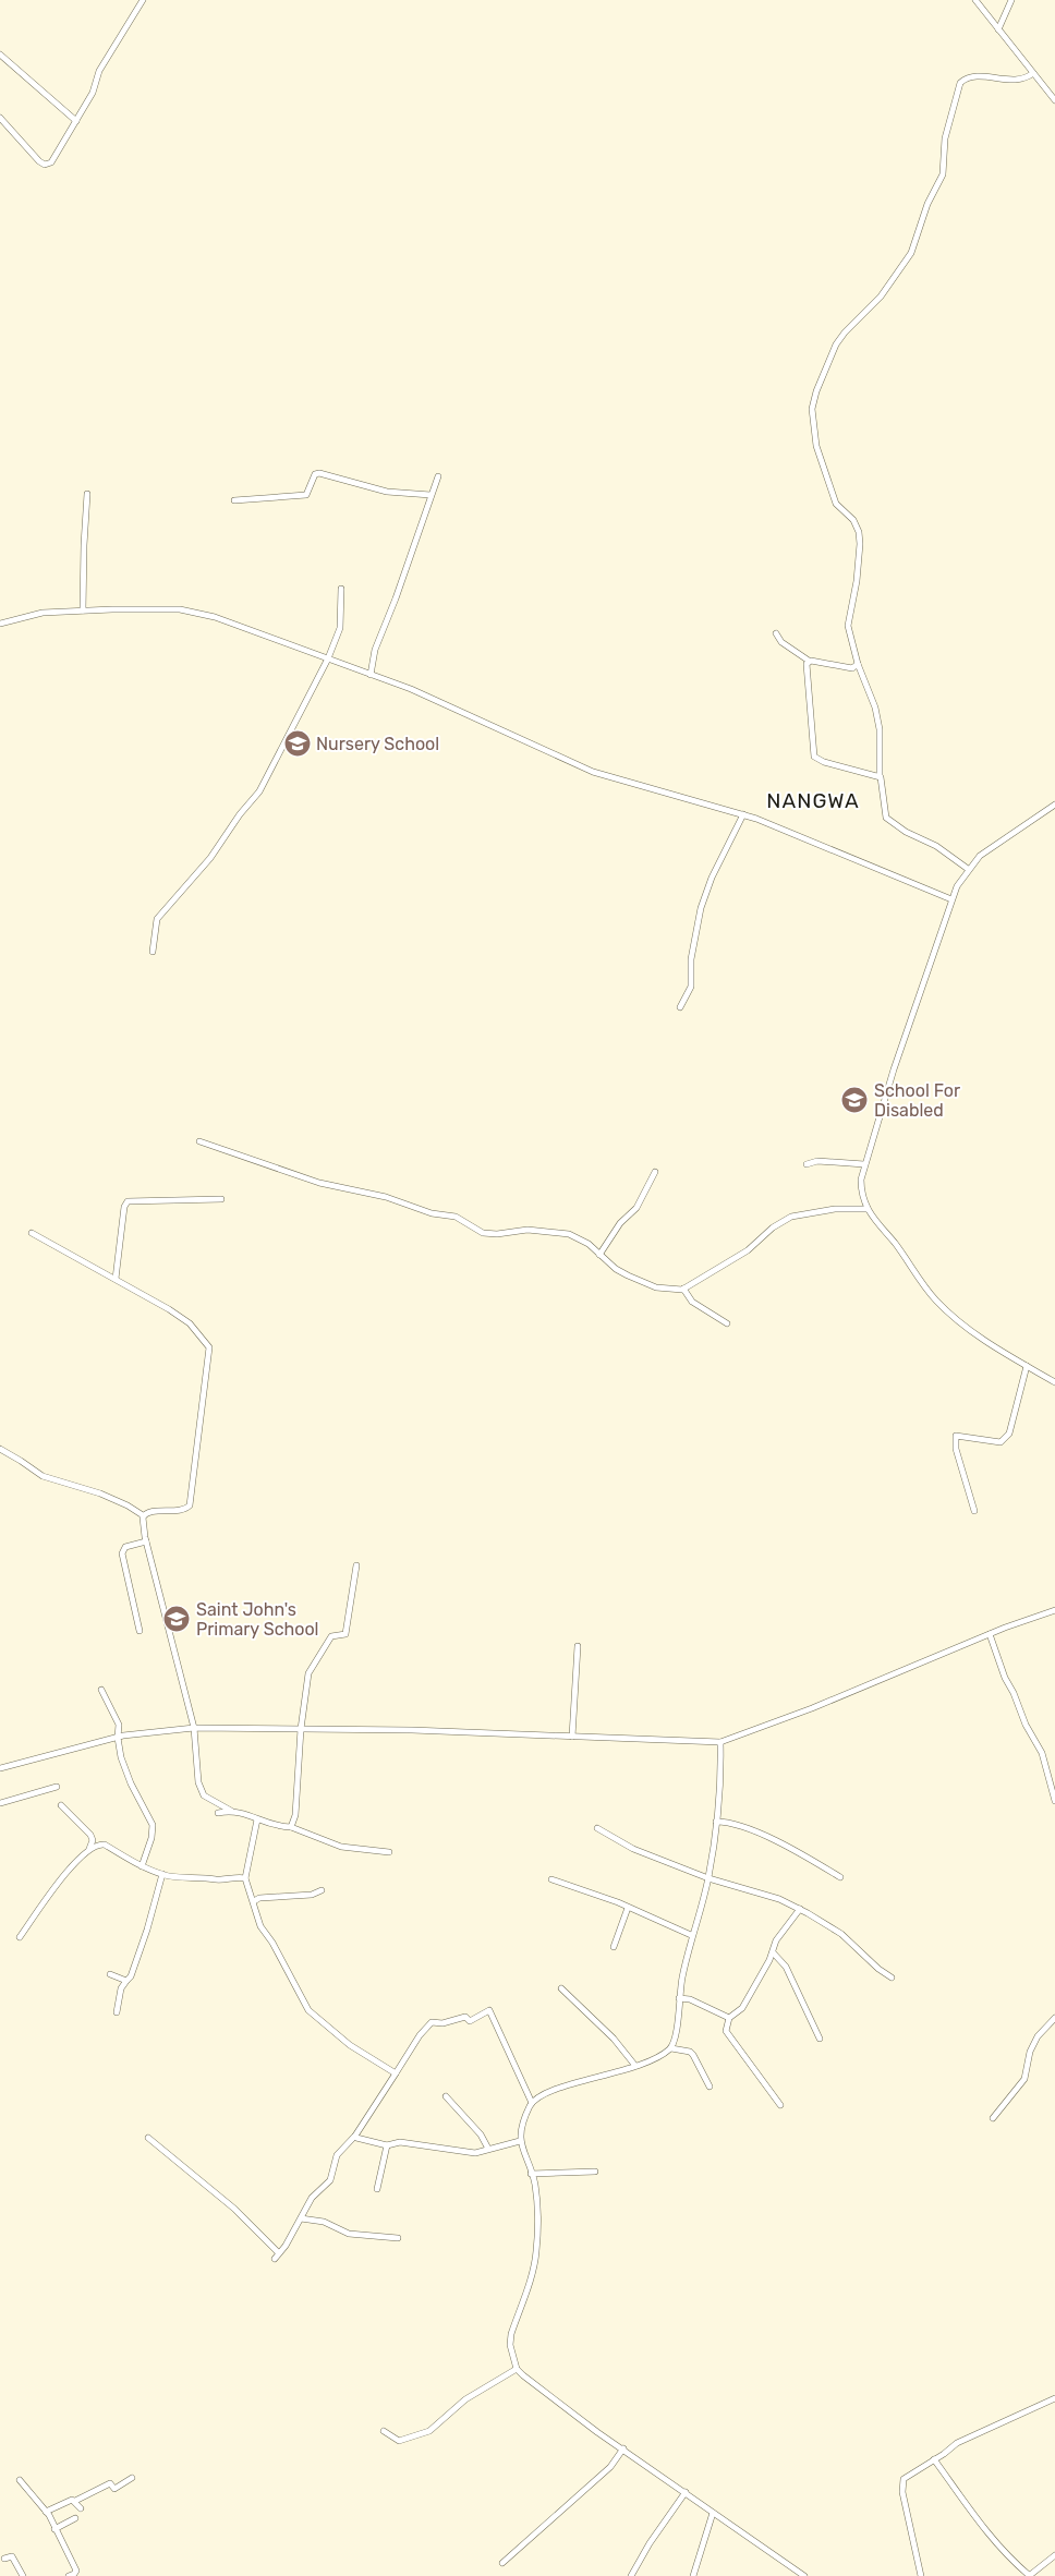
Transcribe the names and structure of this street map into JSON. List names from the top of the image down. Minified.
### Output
{"districts":["NANGWA"],"places":{"school or university":["Nursery School","School For Disabled","Saint John's Primary School"]}}
